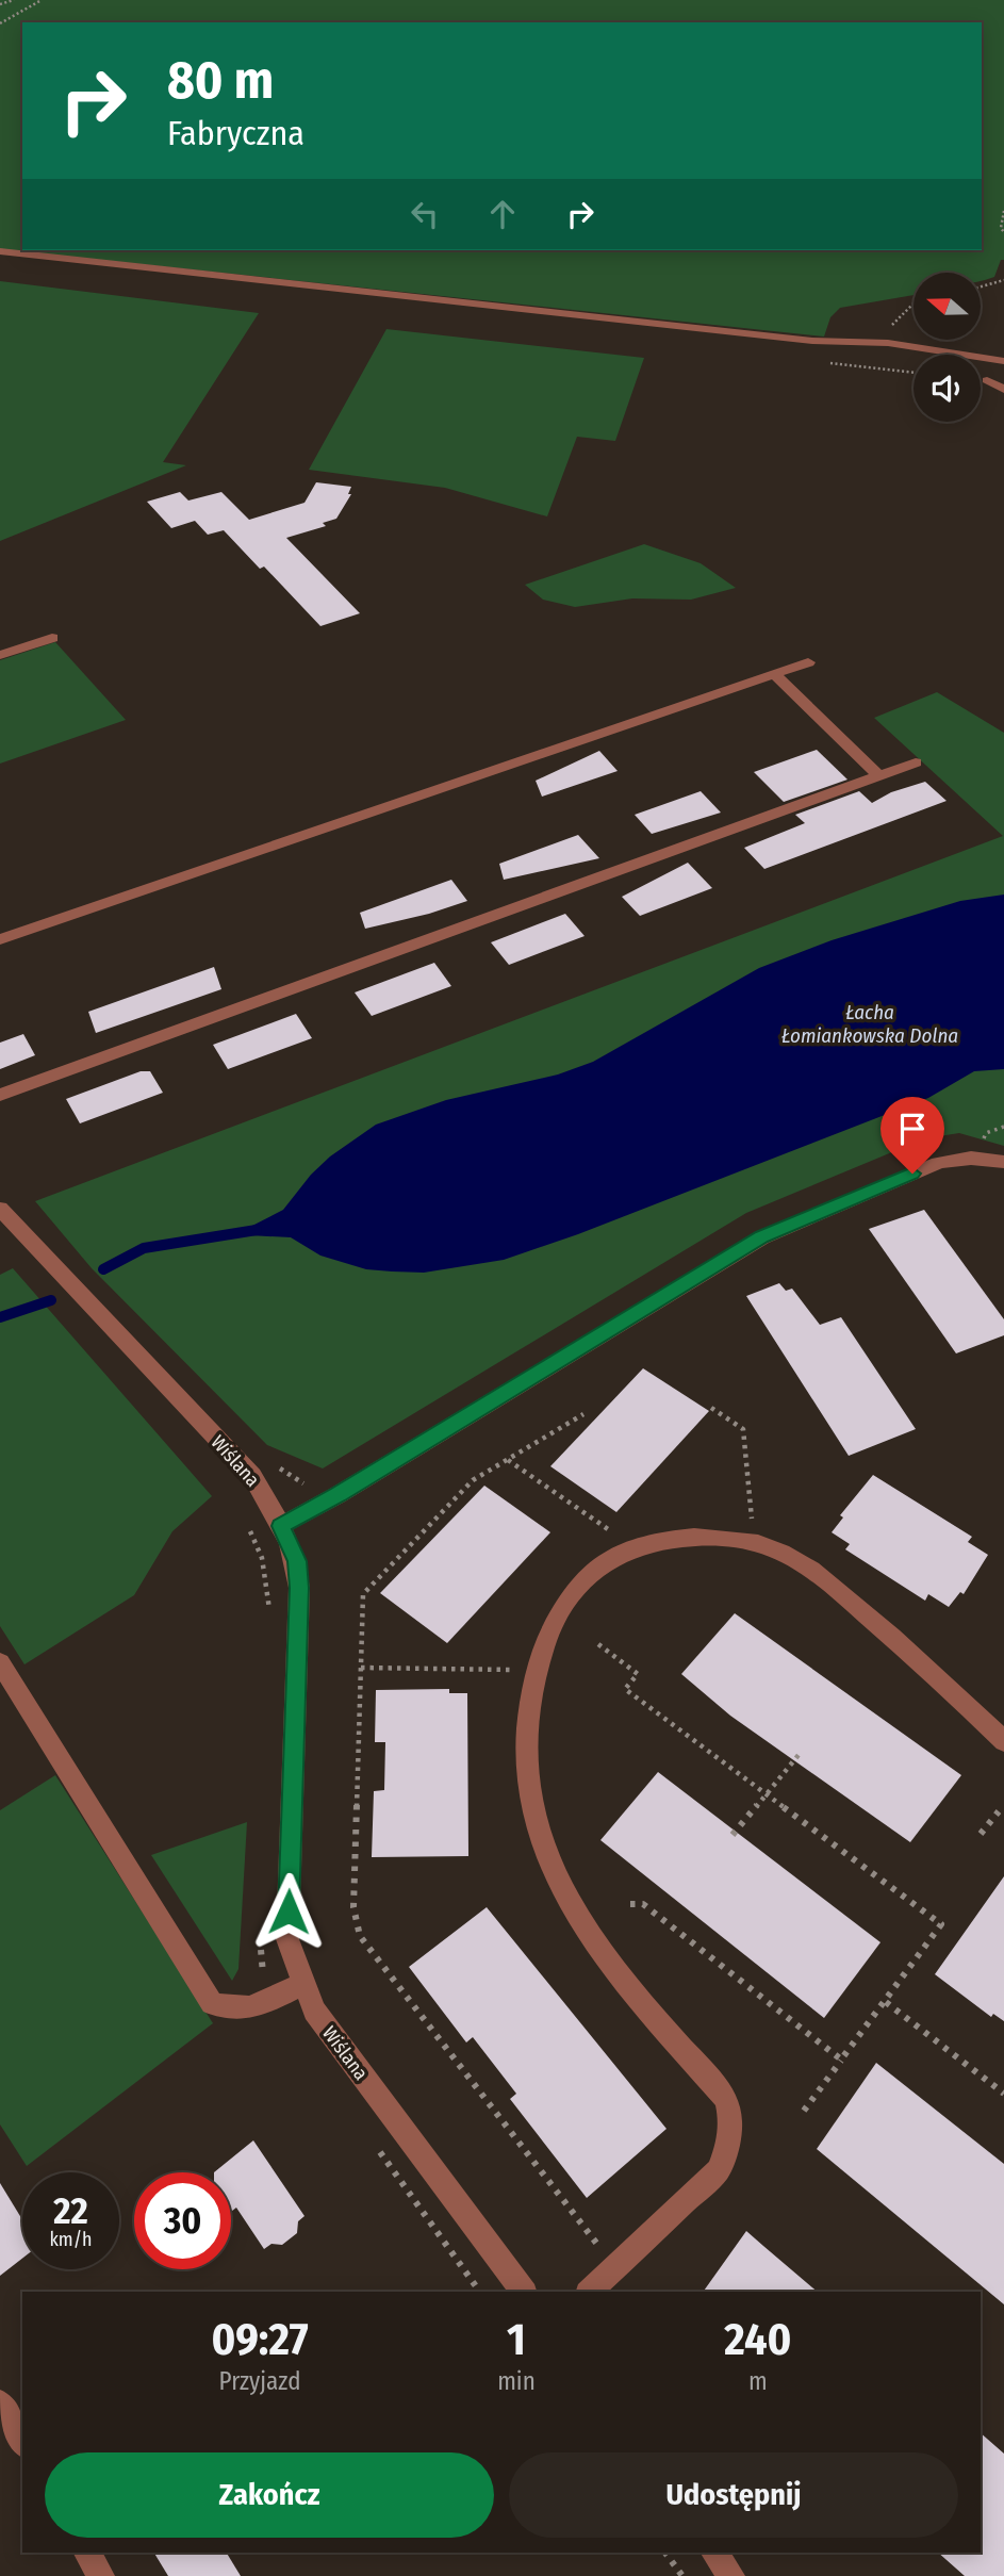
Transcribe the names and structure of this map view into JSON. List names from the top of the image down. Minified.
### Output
{"streets":{"street":["Wiślana"]},"water":["Łacha Łomiankowska Dolna"],"north":"left","page":{"turn":["80 m","Fabryczna"],"speed":"22 km/h","limit":"30","eta":["09:27","Przyjazd","1","min","240","m"],"buttons":["Zakończ","Udostępnij"]}}
